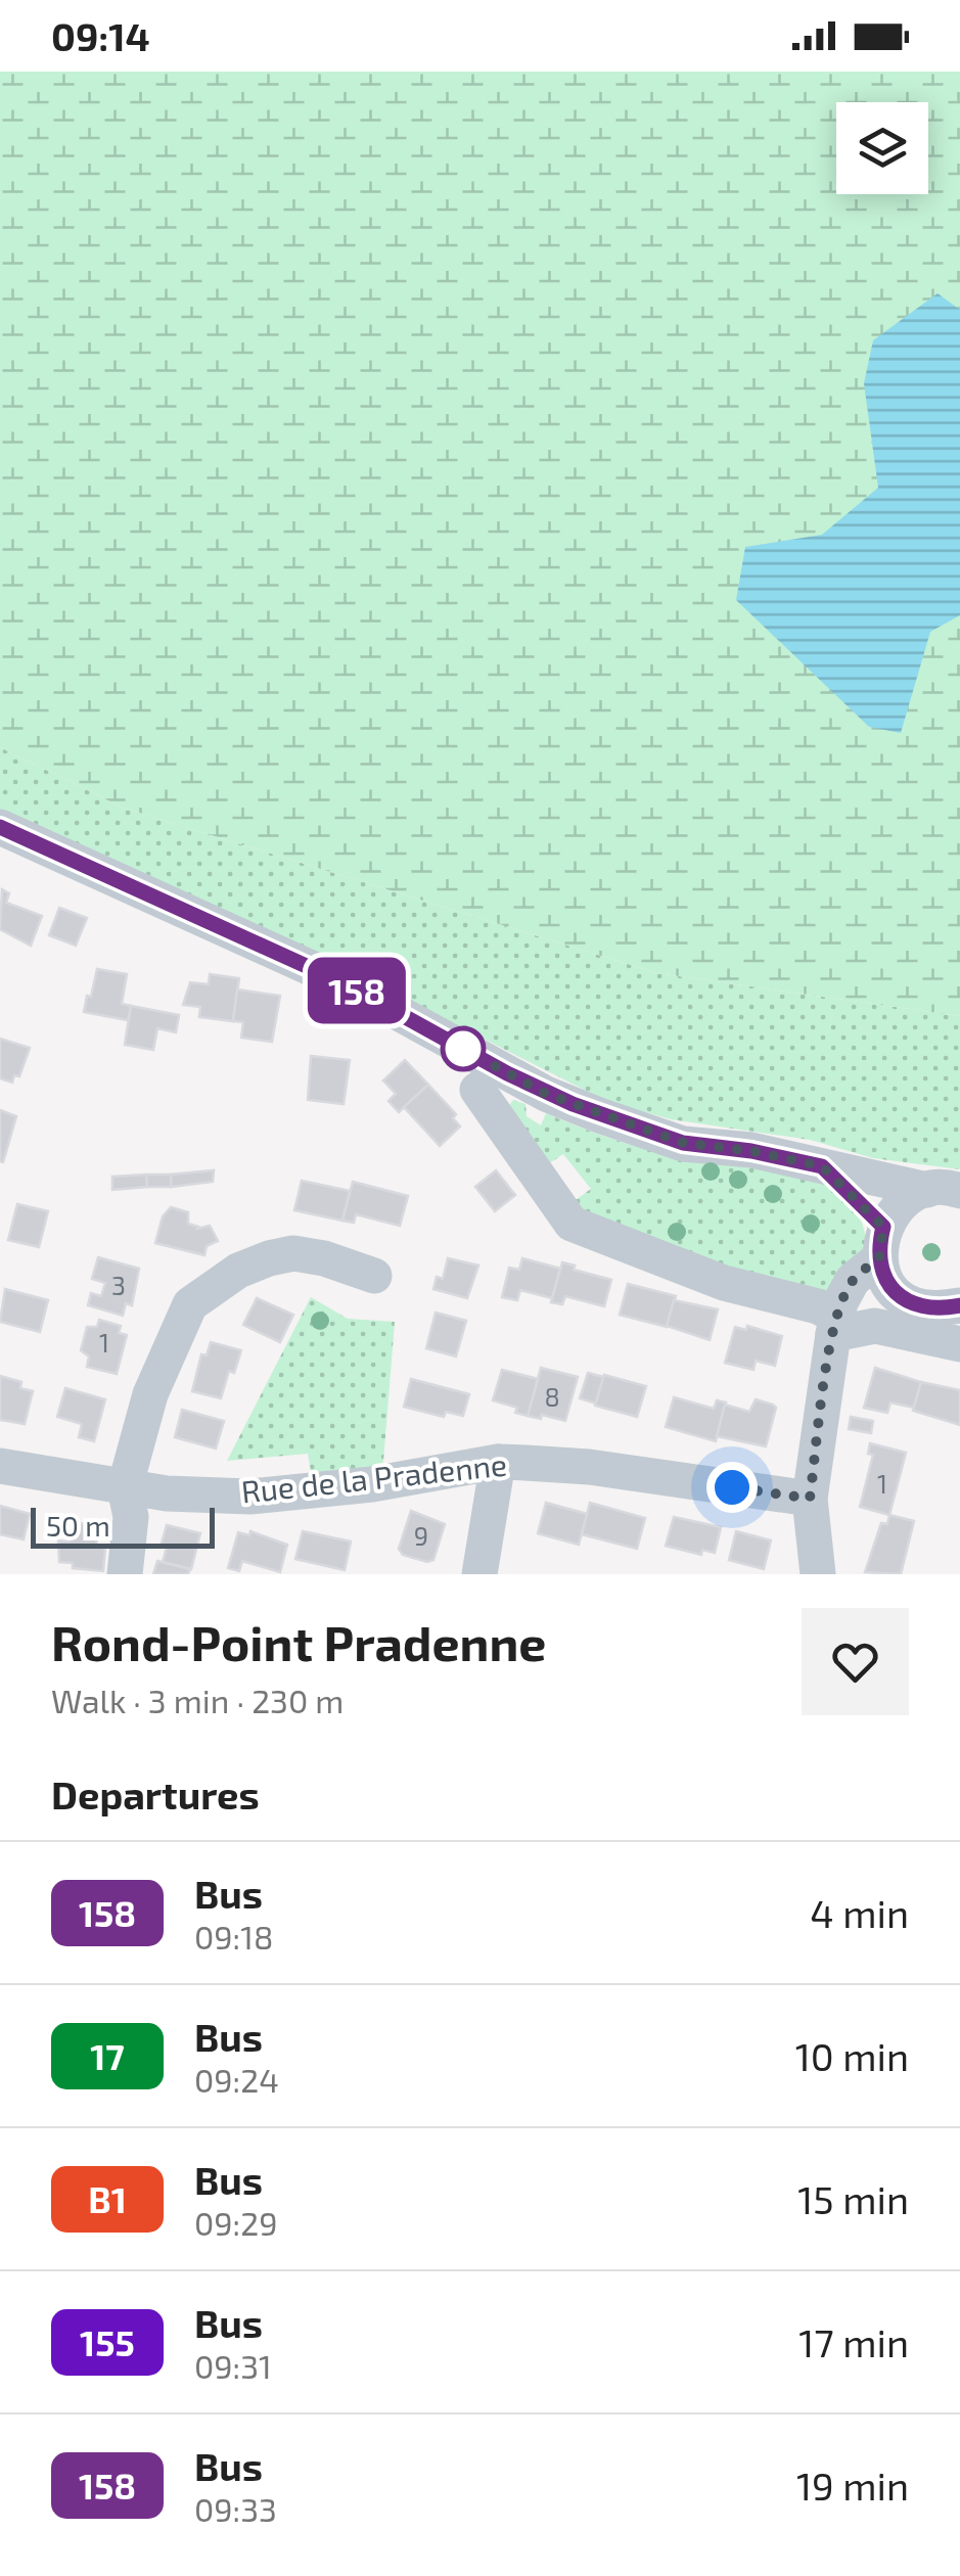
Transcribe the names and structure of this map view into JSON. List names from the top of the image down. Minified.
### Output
{"streets":{"street":["Rue de la Pradenne"]},"lines":["bus line 158"],"house_numbers":["3","1","8","1","9"],"scale_bar":"50 m","page":{"status":"09:14","on_map":"158","scale":"50 m","heading":[["Rond-Point Pradenne","Walk · 3 min · 230 m"],"Departures"],"list":[{"mark":"158","name":"Bus","note":"09:18","value":"4 min"},{"mark":"17","name":"Bus","note":"09:24","value":"10 min"},{"mark":"B1","name":"Bus","note":"09:29","value":"15 min"},{"mark":"155","name":"Bus","note":"09:31","value":"17 min"},{"mark":"158","name":"Bus","note":"09:33","value":"19 min"}]}}
